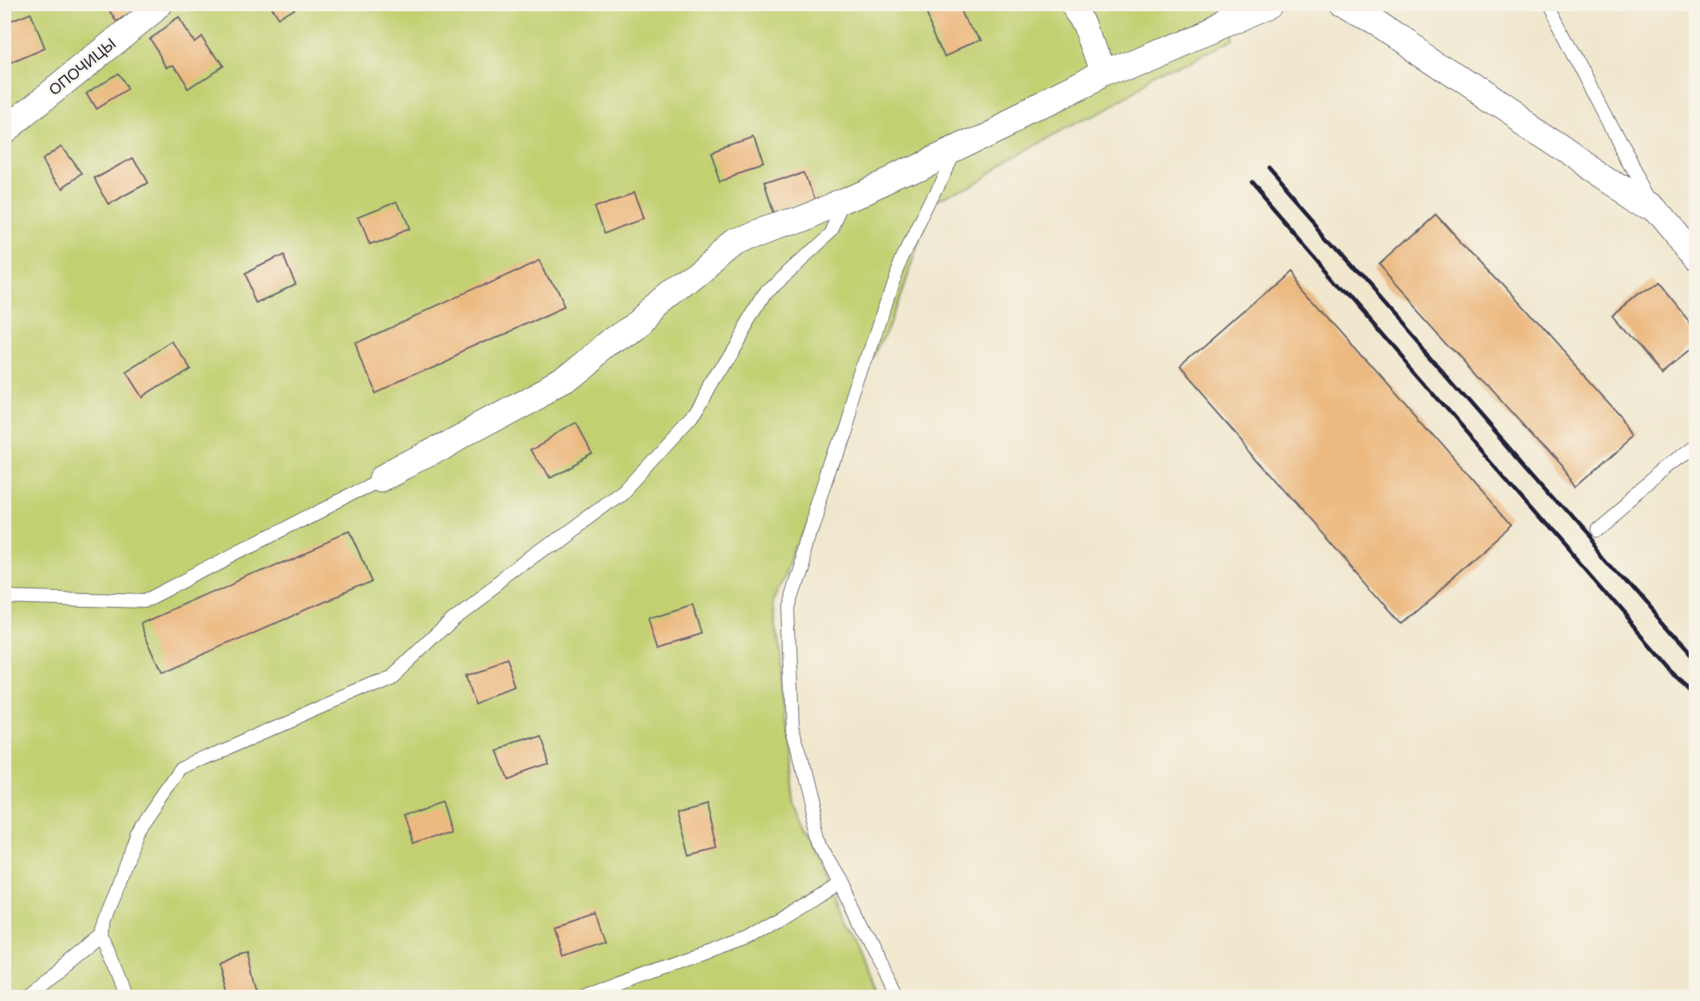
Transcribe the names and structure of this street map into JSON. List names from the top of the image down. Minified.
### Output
{"streets":{"street":["ОПОЧИЦЫ"]}}
